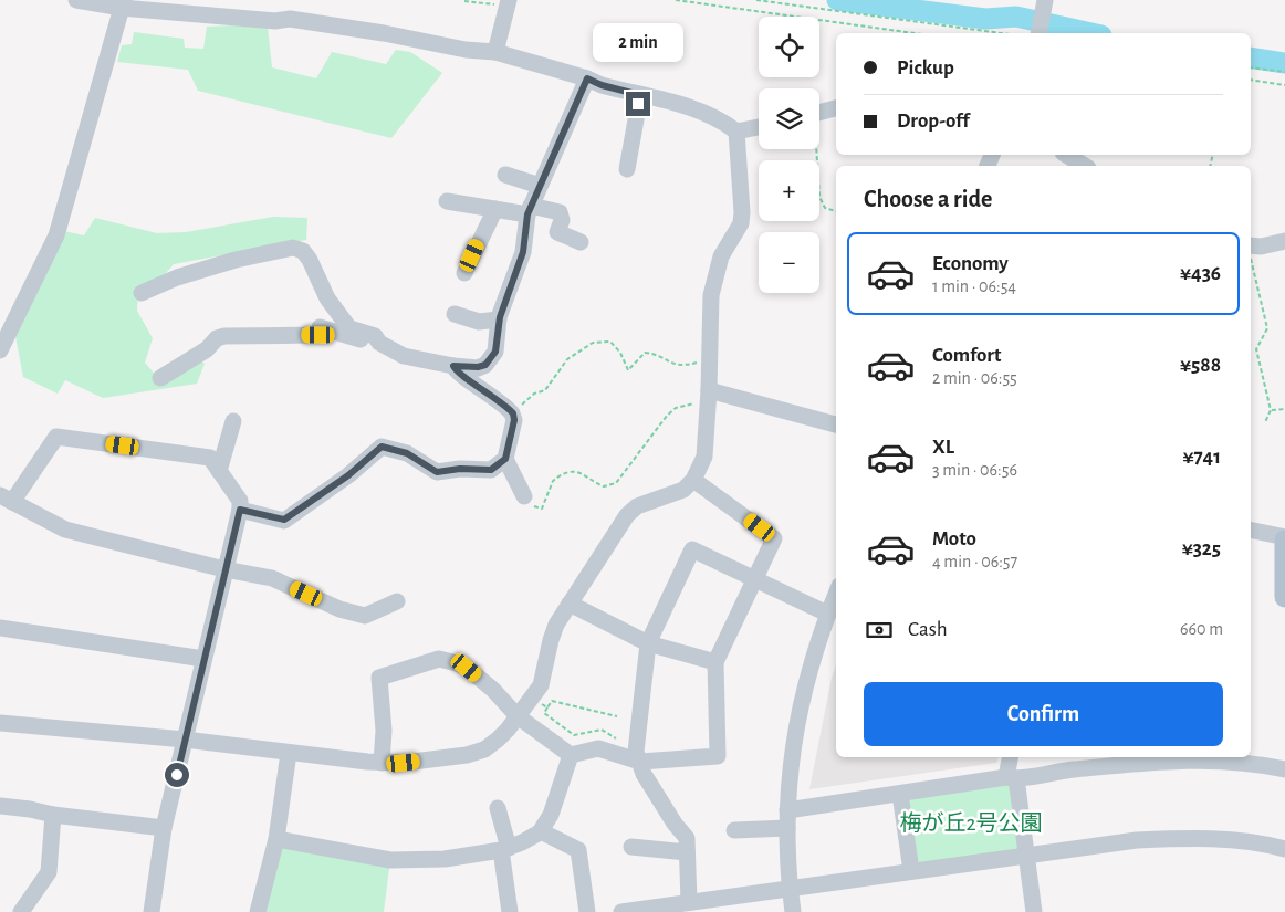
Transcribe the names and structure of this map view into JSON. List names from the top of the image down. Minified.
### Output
{"parks":["梅が丘2号公園"],"page":{"map_buttons":["+","−"],"bubble":"2 min","banner":["Pickup","Drop-off"],"heading":"Choose a ride","list":[{"name":"Economy","note":"1 min · 06:54","value":"¥436"},{"name":"Comfort","note":"2 min · 06:55","value":"¥588"},{"name":"XL","note":"3 min · 06:56","value":"¥741"},{"name":"Moto","note":"4 min · 06:57","value":"¥325"}],"pay":["Cash","660 m"],"buttons":"Confirm"}}
